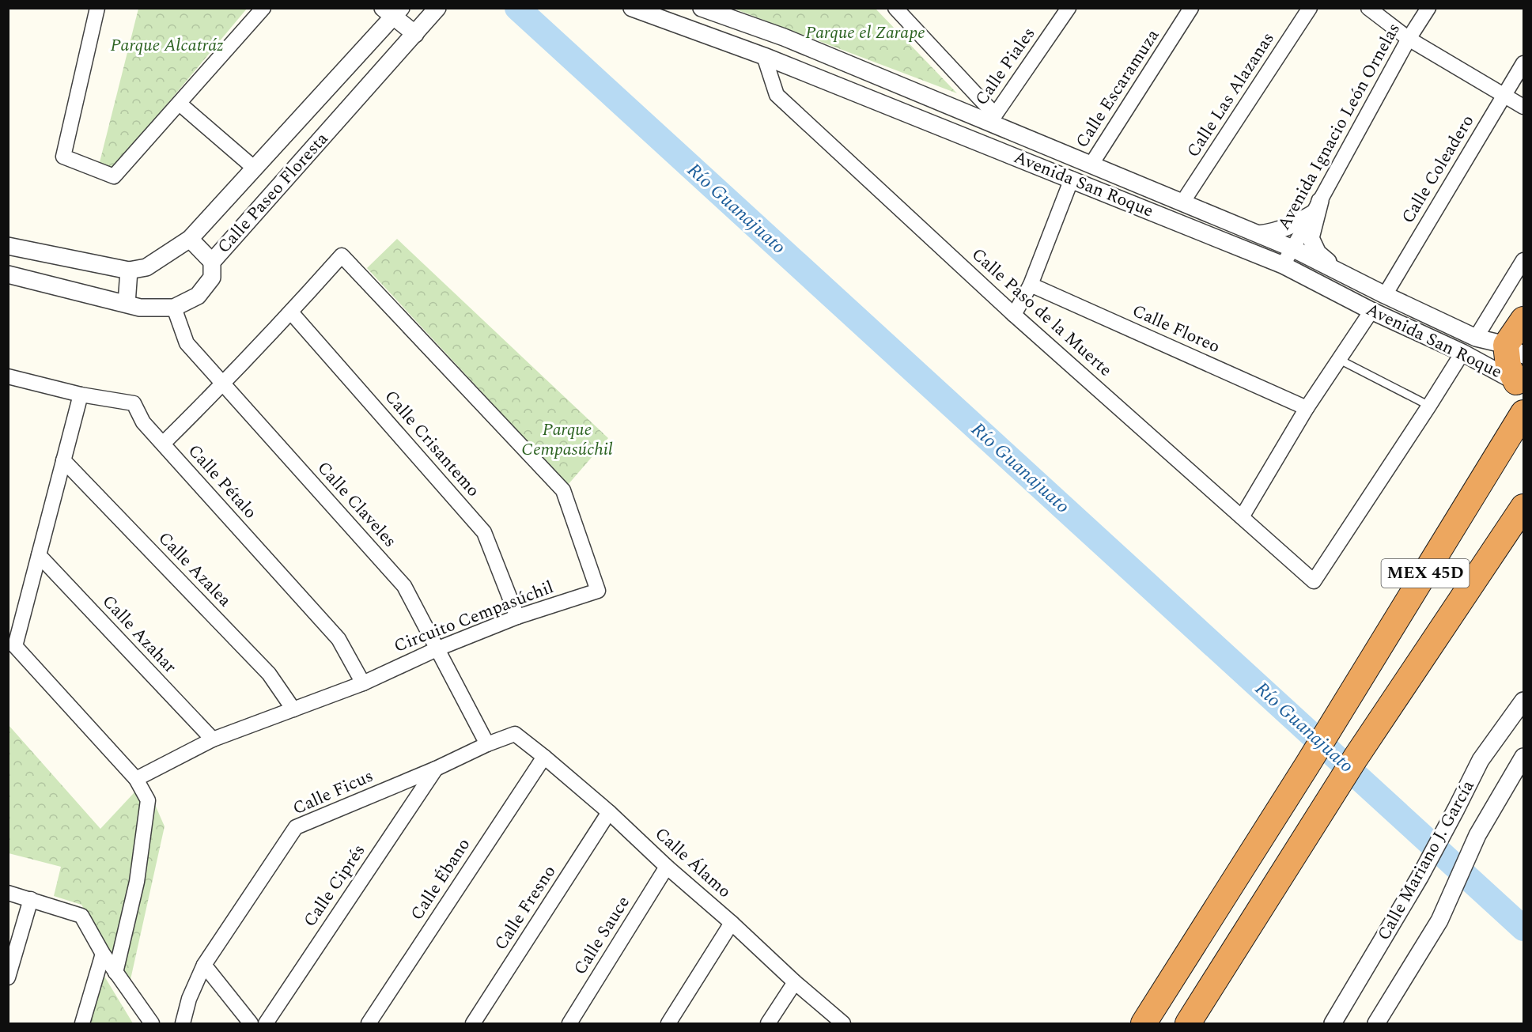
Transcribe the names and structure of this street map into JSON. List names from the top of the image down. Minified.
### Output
{"streets":{"highway":["MEX 45D"],"street":["Calle Piales","Calle Escaramuza","Calle Las Alazanas","Avenida Ignacio León Ornelas","Calle Coleadero","Avenida San Roque","Calle Paseo Floresta","Calle Paso de la Muerte","Calle Floreo","Calle Crisantemo","Calle Pétalo","Calle Claveles","Calle Azalea","Circuito Cempasúchil","Calle Azahar","Calle Ficus","Calle Mariano J. García","Calle Álamo","Calle Ébano","Calle Ciprés","Calle Fresno","Calle Sauce"]},"crossings":[["Calle Piales","Avenida San Roque"],["Calle Escaramuza","Avenida San Roque"],["Calle Las Alazanas","Avenida San Roque"],["Avenida Ignacio León Ornelas","Avenida San Roque"],["Calle Coleadero","Avenida San Roque"],["Avenida San Roque","Calle Paso de la Muerte"],["Calle Paseo Floresta","Calle Claveles"],["Calle Crisantemo","Circuito Cempasúchil"],["Calle Pétalo","Circuito Cempasúchil"],["Calle Claveles","Circuito Cempasúchil"],["Calle Claveles","Calle Ficus"],["Calle Azalea","Circuito Cempasúchil"],["Circuito Cempasúchil","Calle Azahar"],["Calle Ficus","Calle Álamo"],["Calle Ficus","Calle Ciprés"],["Calle Álamo","Calle Ébano"],["Calle Álamo","Calle Fresno"],["Calle Álamo","Calle Sauce"]],"water":["Río Guanajuato"],"parks":["Parque el Zarape","Parque Alcatráz","Parque Cempasúchil"]}
